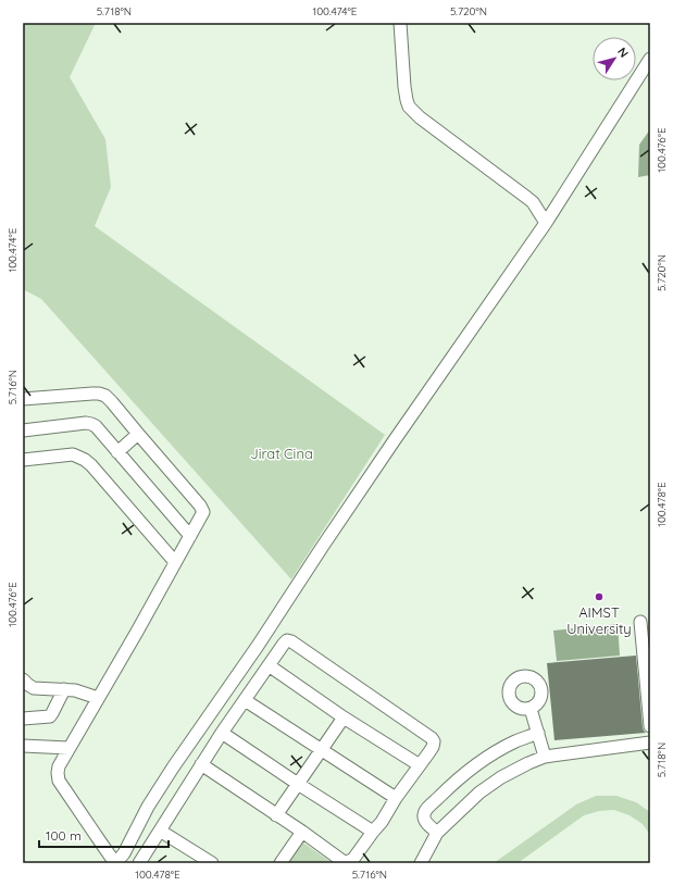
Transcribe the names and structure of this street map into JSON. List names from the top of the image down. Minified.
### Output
{"parks":["Jirat Cina"],"places":["AIMST University"],"scale_bar":"100 m","north":"top right","coordinates":["5.718°N","100.474°E","5.720°N","100.476°E","5.716°N","100.478°E"]}
